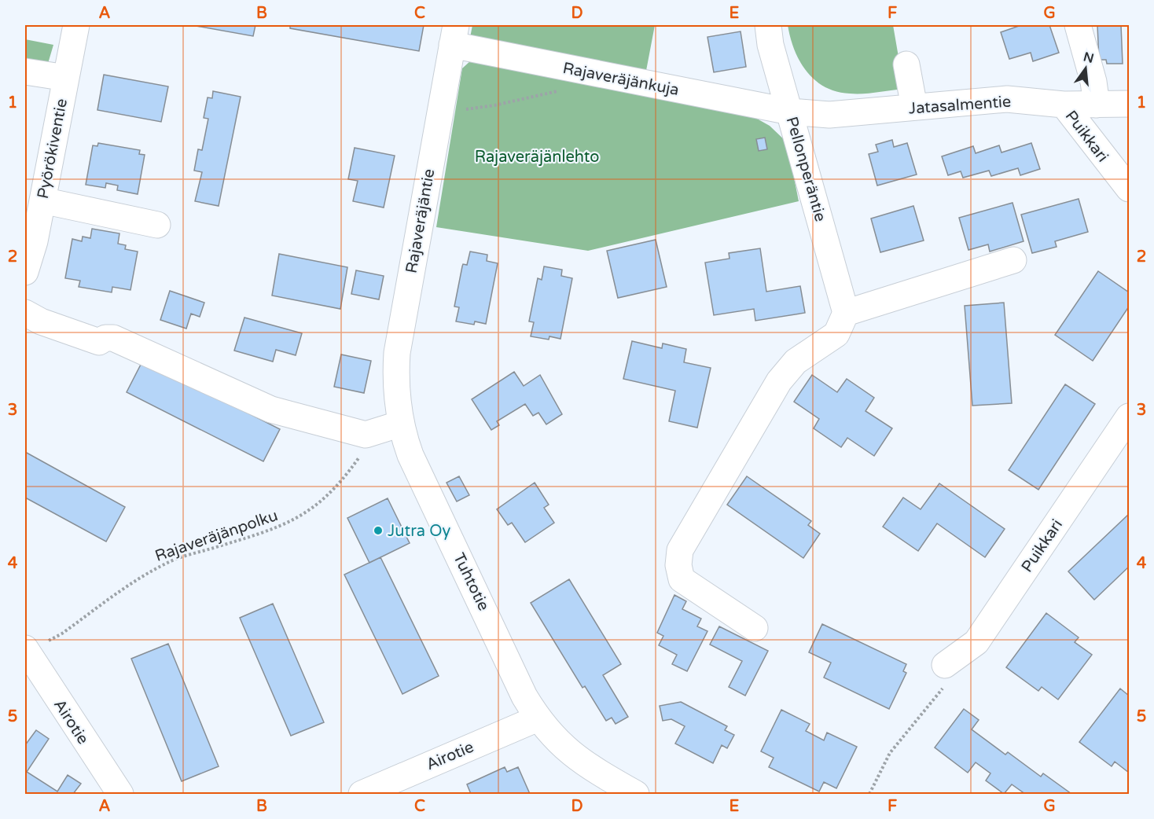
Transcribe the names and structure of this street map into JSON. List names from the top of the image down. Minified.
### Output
{"streets":{"street":["Rajaveräjänkuja","Jatasalmentie","Puikkari","Pyörökiventie","Pellonperäntie","Rajaveräjäntie","Tuhtotie","Airotie"],"path":["Rajaveräjänpolku"]},"crossings":[["Rajaveräjänkuja","Jatasalmentie"],["Rajaveräjänkuja","Pellonperäntie"],["Rajaveräjänkuja","Rajaveräjäntie"],["Jatasalmentie","Puikkari"],["Jatasalmentie","Pellonperäntie"],["Rajaveräjäntie","Tuhtotie"],["Rajaveräjänpolku","Airotie"],["Tuhtotie","Airotie"]],"parks":["Rajaveräjänlehto"],"places":["Jutra Oy"],"north":"top","grid":{"columns":["A","B","C","D","E","F","G"],"rows":["1","2","3","4","5"]}}
